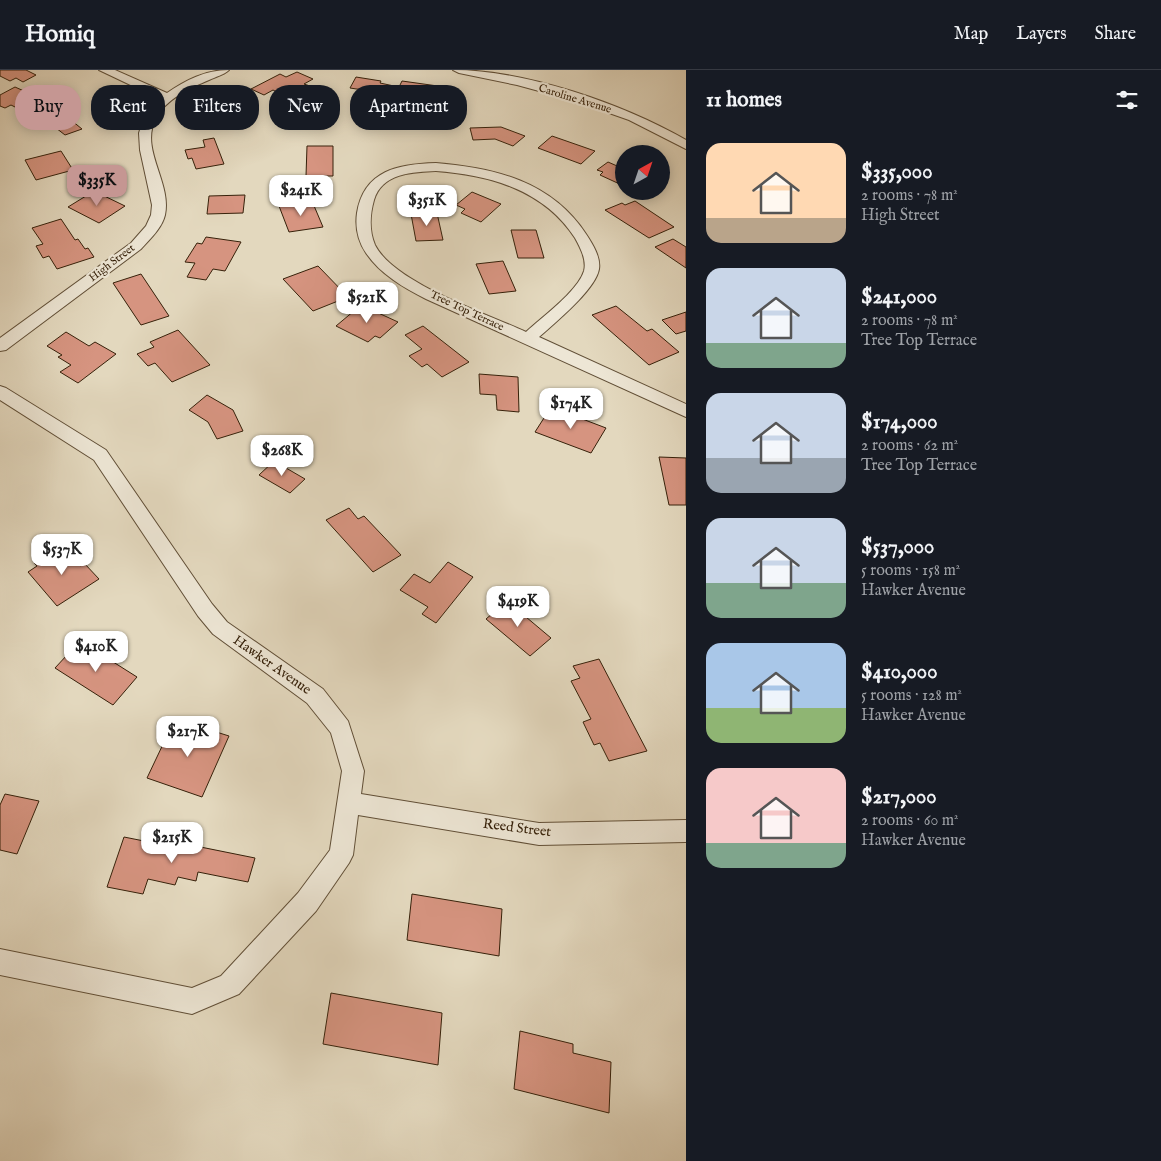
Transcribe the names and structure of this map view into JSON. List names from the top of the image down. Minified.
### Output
{"streets":{"street":["Caroline Avenue","High Street","Tree Top Terrace","Hawker Avenue","Reed Street"]},"crossings":[["Hawker Avenue","Reed Street"]],"north":"top right","page":{"header":"Homiq","nav":["Map","Layers","Share"],"heading":"11 homes","chip":["Buy","Rent","Filters","New","Apartment"],"list":[{"name":"$335,000","note":"2 rooms · 78 m² · High Street"},{"name":"$241,000","note":"2 rooms · 78 m² · Tree Top Terrace"},{"name":"$174,000","note":"2 rooms · 62 m² · Tree Top Terrace"},{"name":"$537,000","note":"5 rooms · 158 m² · Hawker Avenue"},{"name":"$410,000","note":"5 rooms · 128 m² · Hawker Avenue"},{"name":"$217,000","note":"2 rooms · 60 m² · Hawker Avenue"}],"price":["$335K","$241K","$351K","$521K","$174K","$268K","$537K","$419K","$410K","$217K","$215K"]}}
